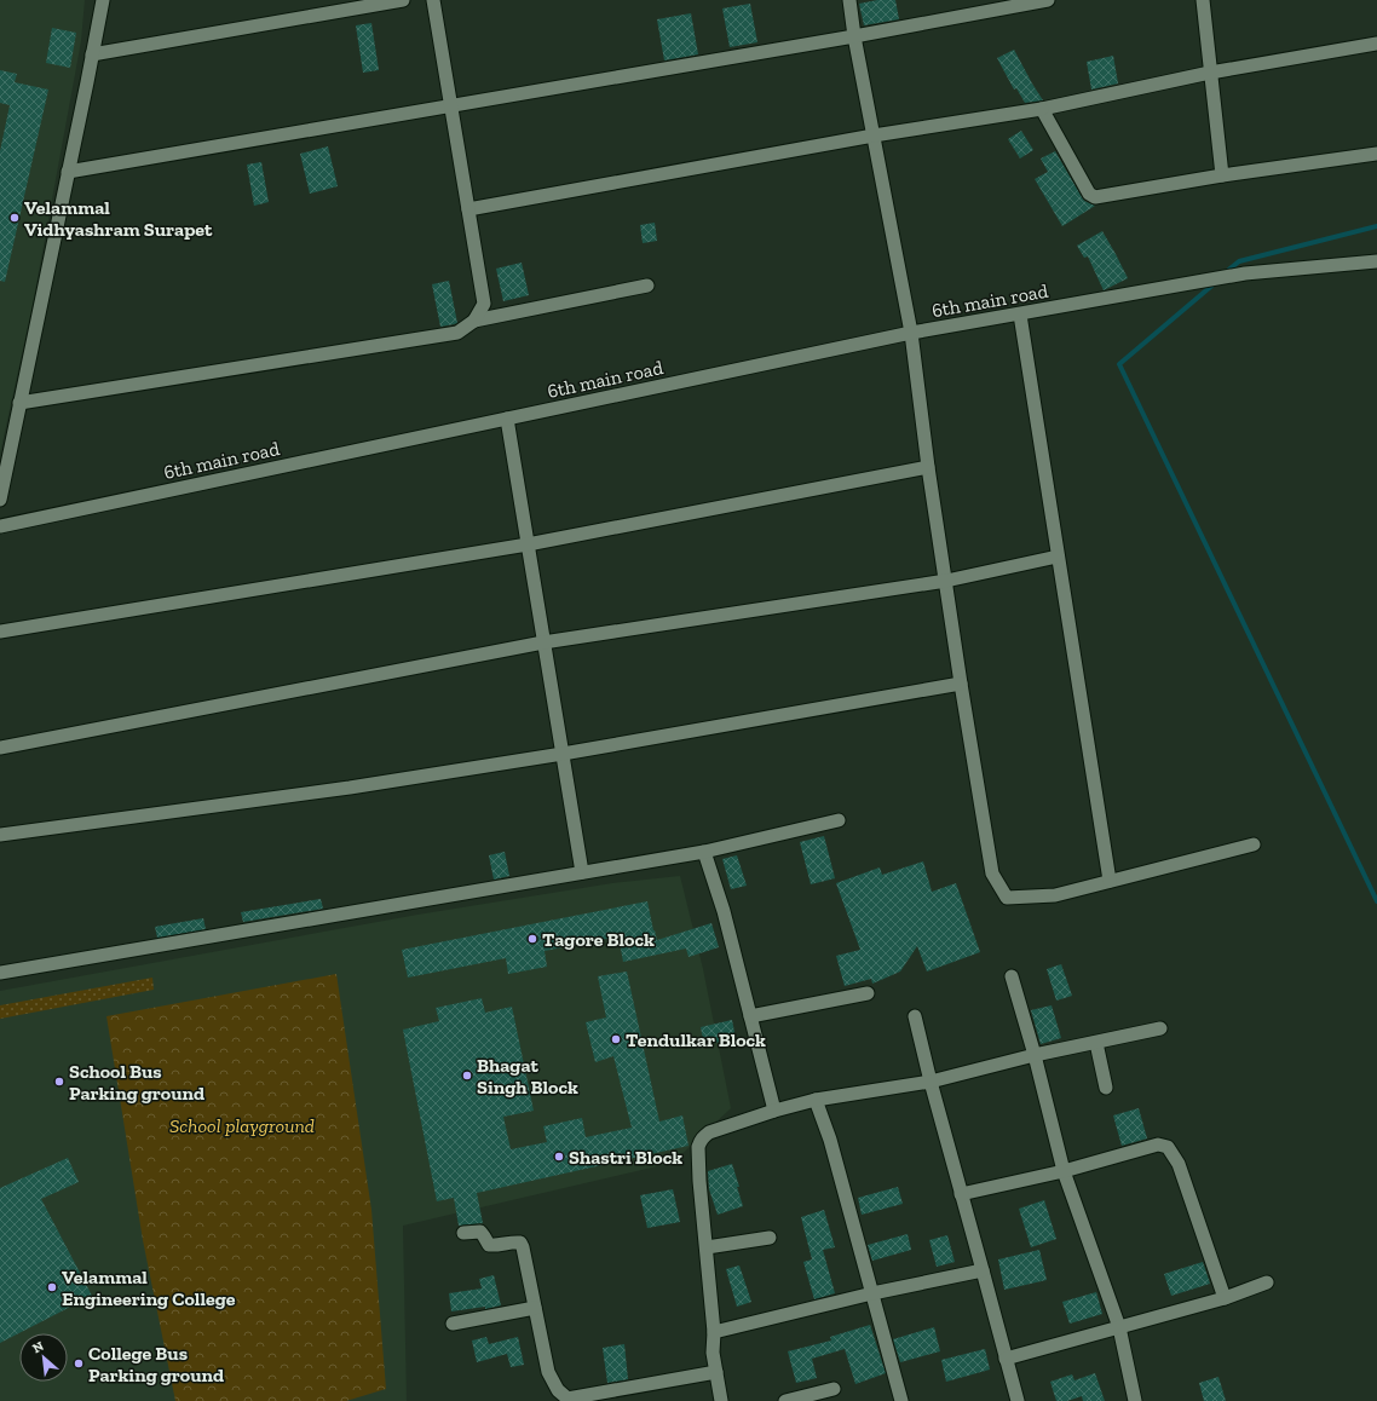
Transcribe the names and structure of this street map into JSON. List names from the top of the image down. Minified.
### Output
{"streets":{"street":["6th main road"]},"parks":["School playground"],"places":["Velammal Vidhyashram Surapet","Tagore Block","Tendulkar Block","Bhagat Singh Block","School Bus Parking ground","Shastri Block","Velammal Engineering College","College Bus Parking ground"],"north":"top left"}
